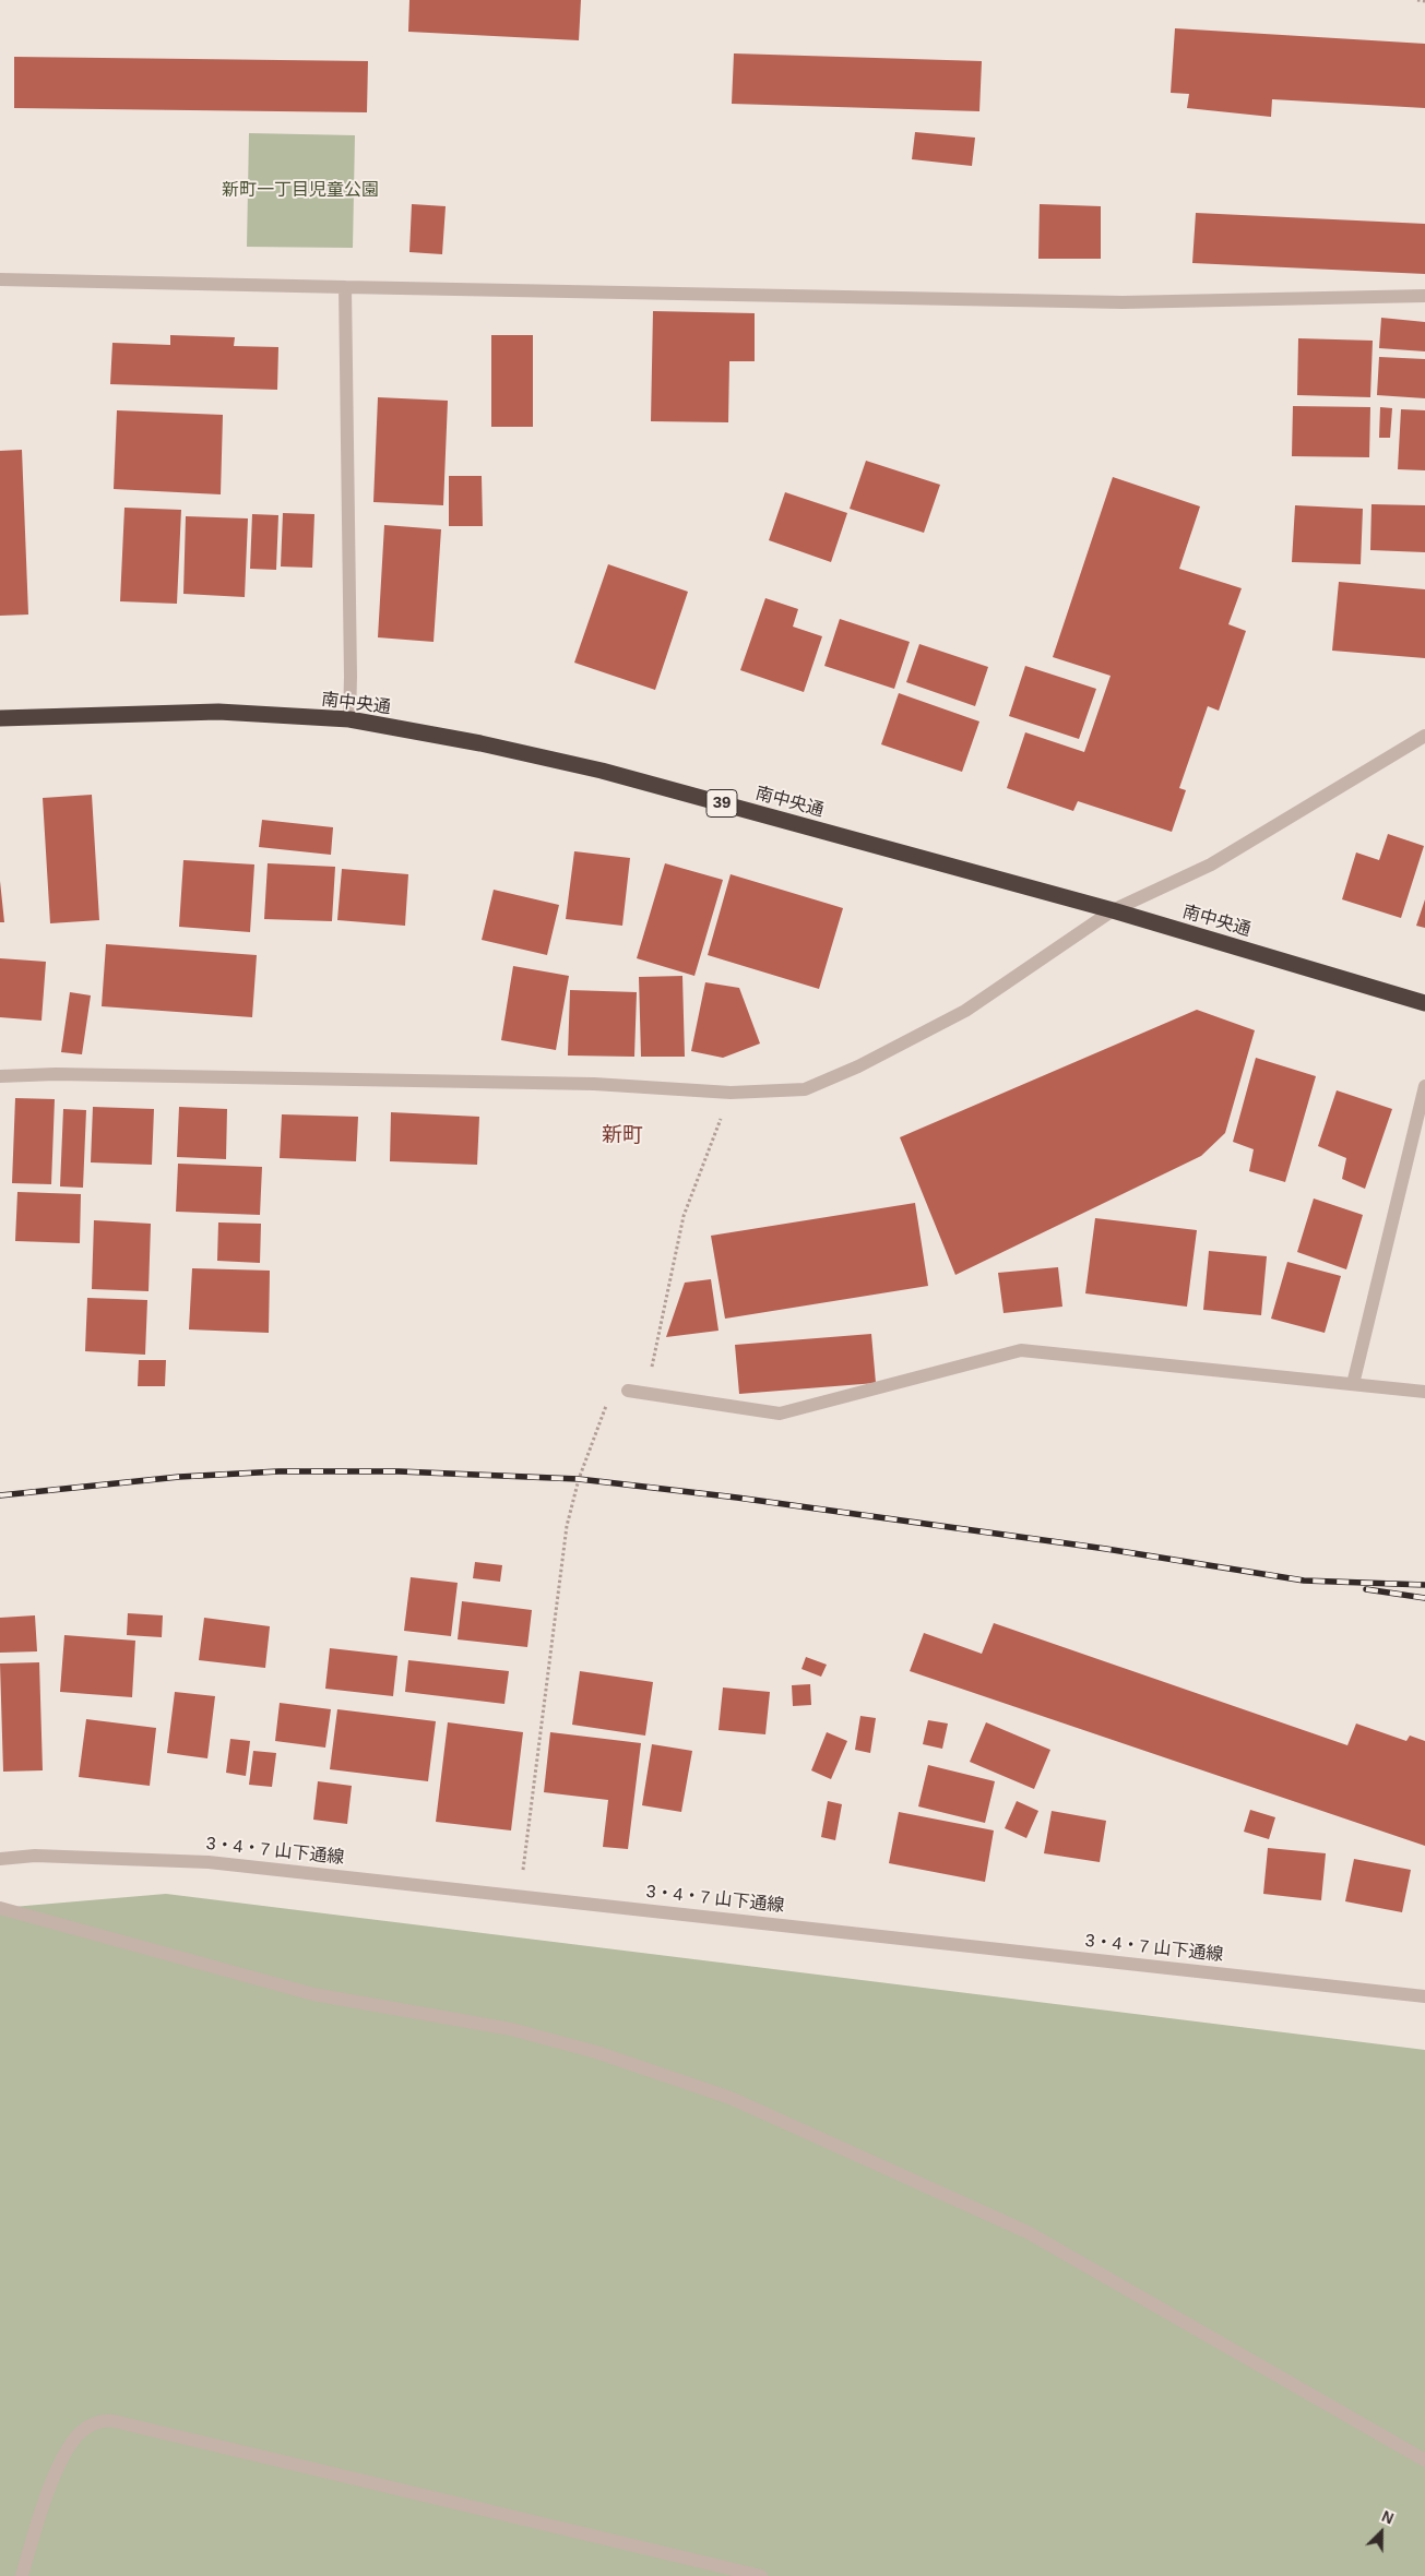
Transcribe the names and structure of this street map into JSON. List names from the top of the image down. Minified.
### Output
{"streets":{"highway":["南中央通","39"],"street":["3・4・7 山下通線"]},"districts":["新町"],"parks":["新町一丁目児童公園"],"north":"top right"}
